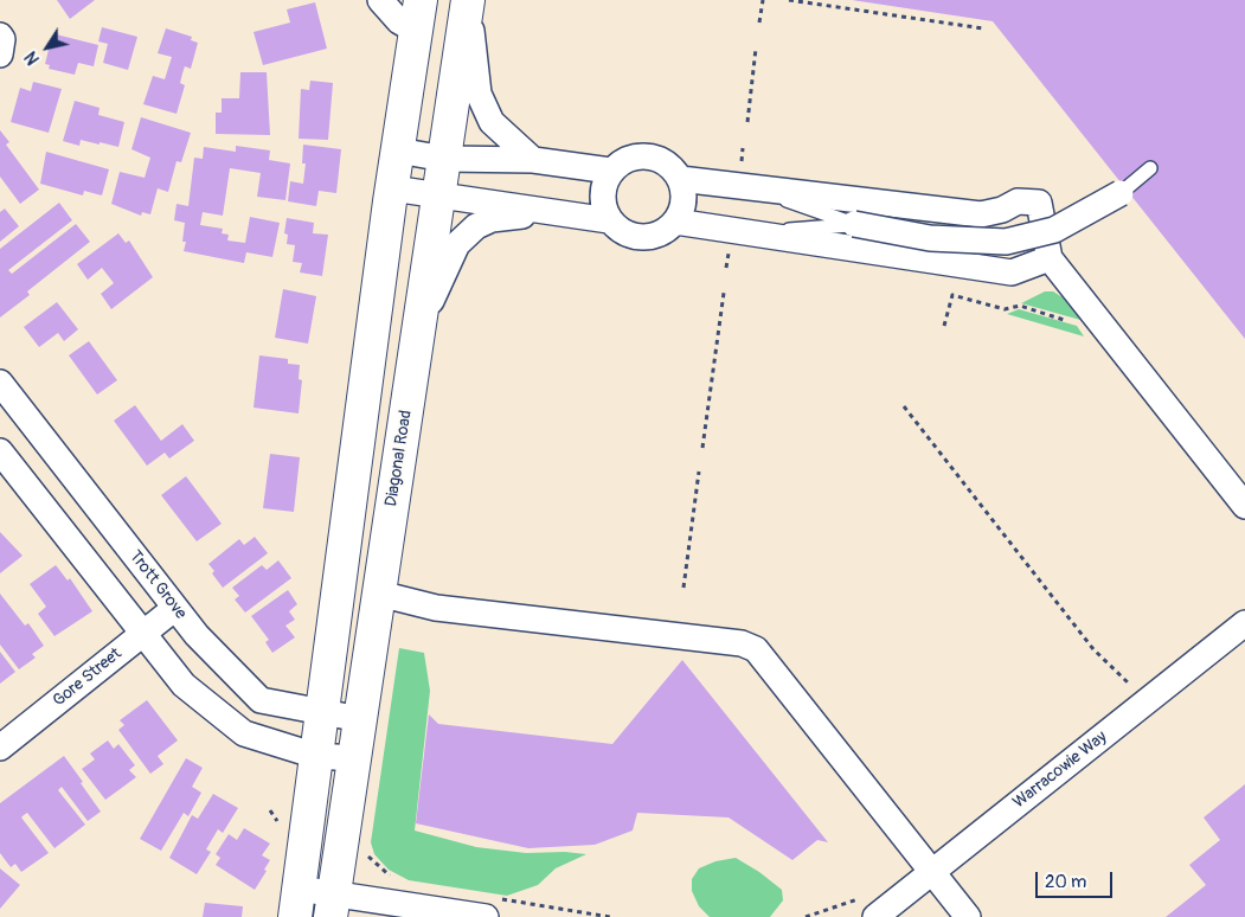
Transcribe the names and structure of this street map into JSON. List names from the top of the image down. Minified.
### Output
{"streets":{"main road":["Diagonal Road"],"street":["Trott Grove","Gore Street","Warracowie Way"]},"crossings":[["Diagonal Road","Trott Grove"],["Trott Grove","Gore Street"]],"scale_bar":"20 m","north":"bottom left"}
